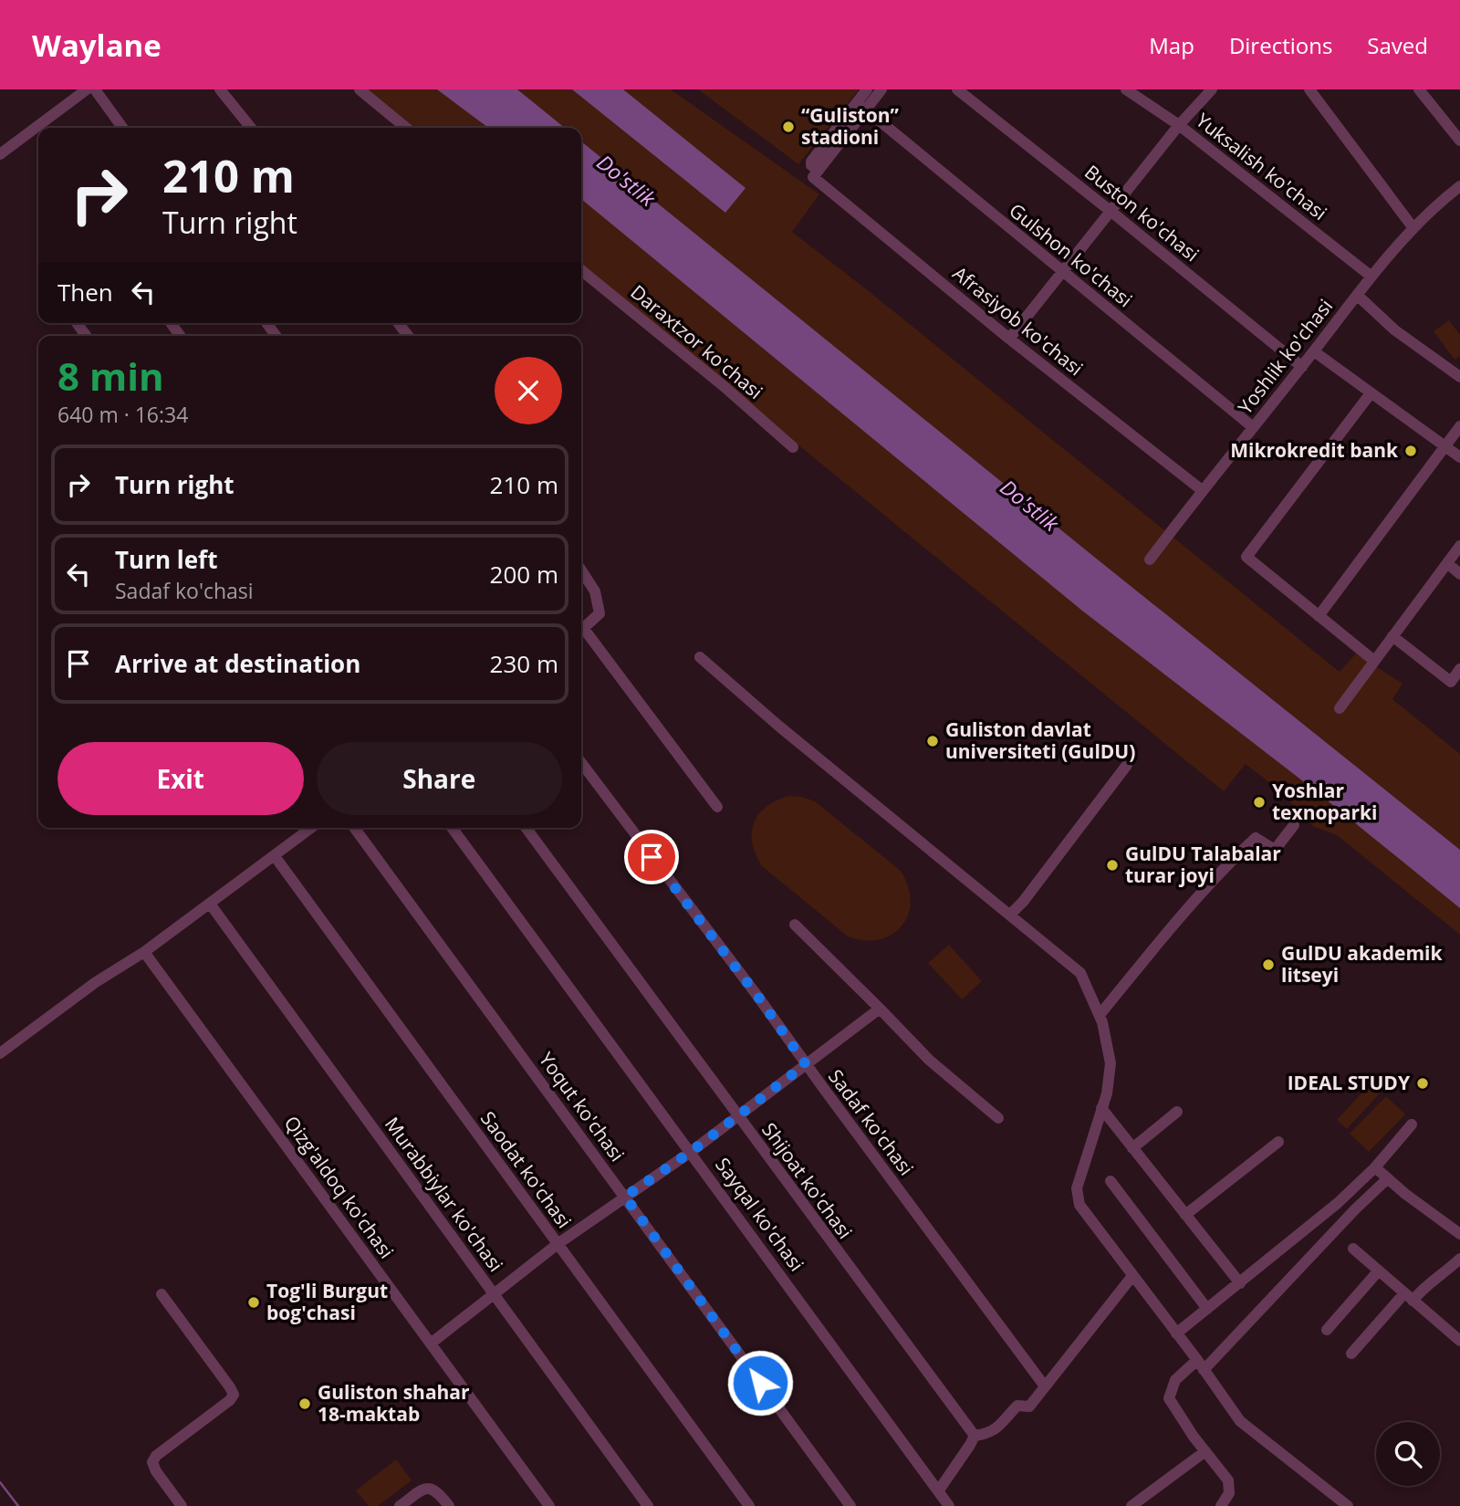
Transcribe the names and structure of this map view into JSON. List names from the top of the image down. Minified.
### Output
{"streets":{"street":["Yuksalish ko'chasi","Buston ko'chasi","Gulshon ko'chasi","Afrasiyob ko'chasi","Daraxtzor ko'chasi","Yoshlik ko'chasi","Yoqut ko'chasi","Sadaf ko'chasi","Saodat ko'chasi","Shijoat ko'chasi","Qizg'aldoq ko'chasi","Murabbiylar ko'chasi","Sayqal ko'chasi"]},"crossings":[["Yuksalish ko'chasi","Yoshlik ko'chasi"],["Buston ko'chasi","Yoshlik ko'chasi"],["Gulshon ko'chasi","Afrasiyob ko'chasi"],["Gulshon ko'chasi","Yoshlik ko'chasi"],["Afrasiyob ko'chasi","Yoshlik ko'chasi"]],"water":["Do'stlik"],"places":["“Guliston” stadioni","Mikrokredit bank","Guliston davlat universiteti (GulDU)","Yoshlar texnoparki","GulDU Talabalar turar joyi","GulDU akademik litseyi","IDEAL STUDY","Tog'li Burgut bog'chasi","Guliston shahar 18-maktab"],"page":{"header":"Waylane","nav":["Map","Directions","Saved"],"turn":["210 m","Turn right"],"then":"Then","heading":["8 min","640 m · 16:34"],"list":[{"name":"Turn right","value":"210 m"},{"name":"Turn left","note":"Sadaf ko'chasi","value":"200 m"},{"name":"Arrive at destination","value":"230 m"}],"buttons":["Exit","Share"]}}
